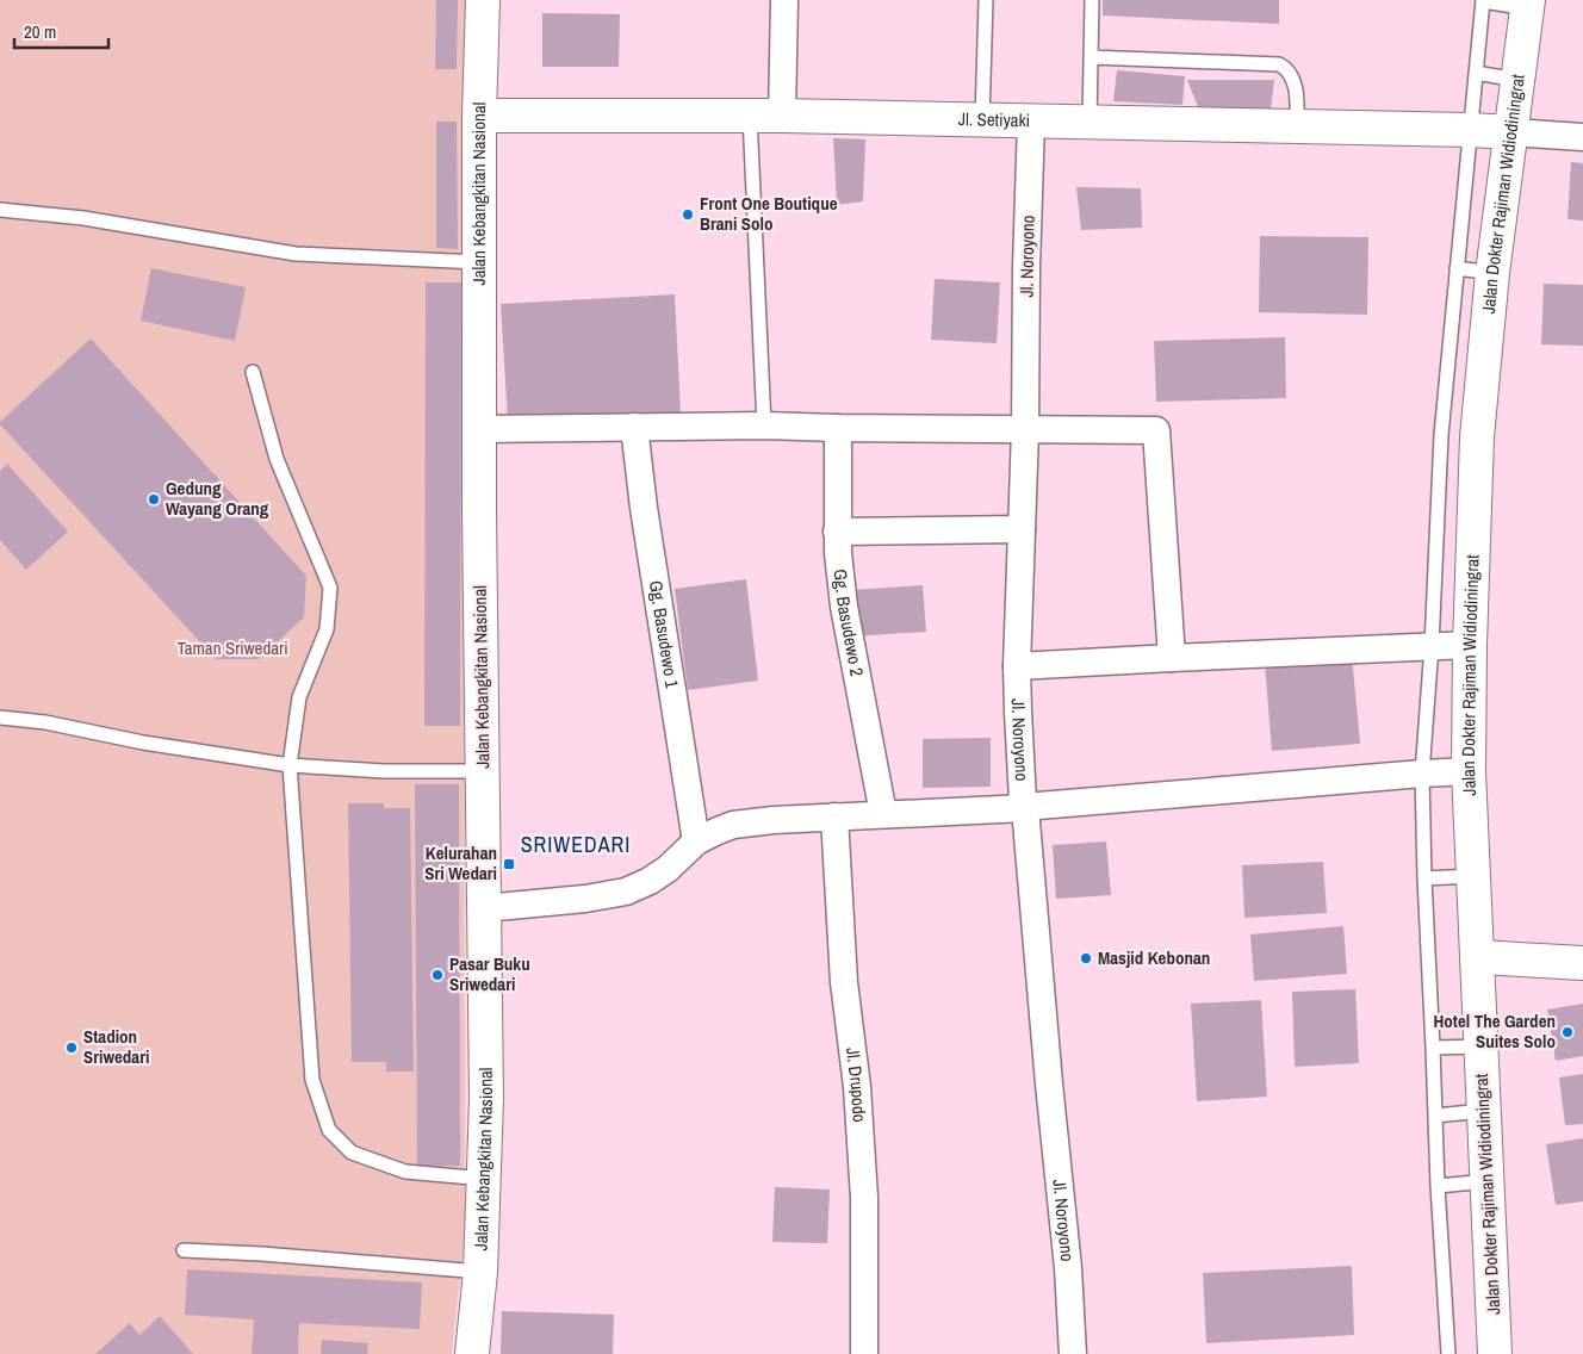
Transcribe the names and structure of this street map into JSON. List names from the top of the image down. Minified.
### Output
{"streets":{"main road":["Jl. Setiyaki","Jalan Kebangkitan Nasional","Jalan Dokter Rajiman Widiodiningrat"],"street":["Jl. Noroyono","Gg. Basudewo 2","Gg. Basudewo 1","Jl. Drupodo"]},"crossings":[["Jl. Setiyaki","Jalan Kebangkitan Nasional"],["Jl. Setiyaki","Jalan Dokter Rajiman Widiodiningrat"],["Jl. Setiyaki","Jl. Noroyono"]],"districts":["SRIWEDARI"],"parks":["Taman Sriwedari"],"places":{"other":["Front One Boutique Brani Solo","Gedung Wayang Orang","Masjid Kebonan","Pasar Buku Sriwedari","Hotel The Garden Suites Solo","Stadion Sriwedari"],"transit":["Kelurahan Sri Wedari"]},"scale_bar":"20 m"}
